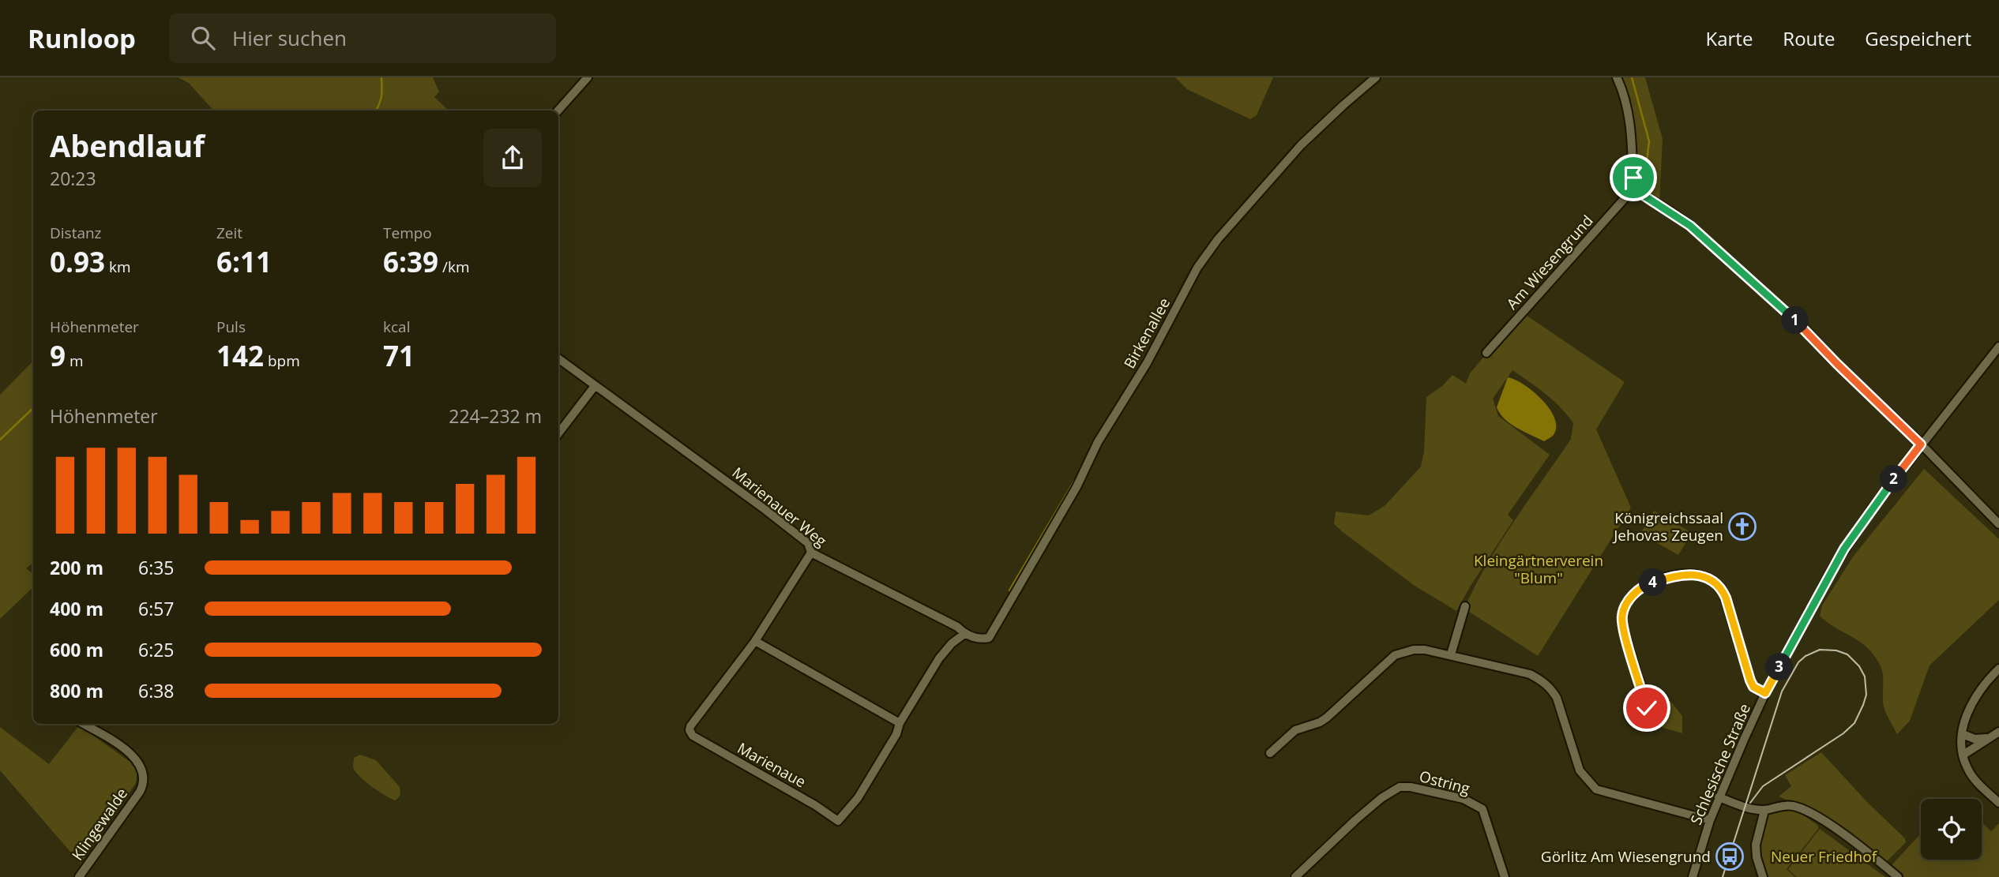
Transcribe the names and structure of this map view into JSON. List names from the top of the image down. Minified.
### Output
{"streets":{"street":["Am Wiesengrund","Birkenallee","Marienauer Weg","Schlesische Straße","Marienaue","Ostring","Klingewalde"]},"crossings":[["Birkenallee","Marienauer Weg"],["Marienauer Weg","Marienaue"]],"parks":["Kleingärtnerverein \"Blum\"","Neuer Friedhof"],"places":{"church":["Königreichssaal Jehovas Zeugen"],"bus stop":["Görlitz Am Wiesengrund"]},"page":{"header":"Runloop","search":"Hier suchen","nav":["Karte","Route","Gespeichert"],"heading":["Abendlauf","20:23"],"stats":[["Distanz","0.93 km"],["Zeit","6:11"],["Tempo","6:39 /km"],["Höhenmeter","9 m"],["Puls","142 bpm"],["kcal","71"]],"pins":["1","2","4","3"],"chart":["Höhenmeter","224–232 m"],"list":[{"name":"200 m","note":"6:35"},{"name":"400 m","note":"6:57"},{"name":"600 m","note":"6:25"},{"name":"800 m","note":"6:38"}]}}
